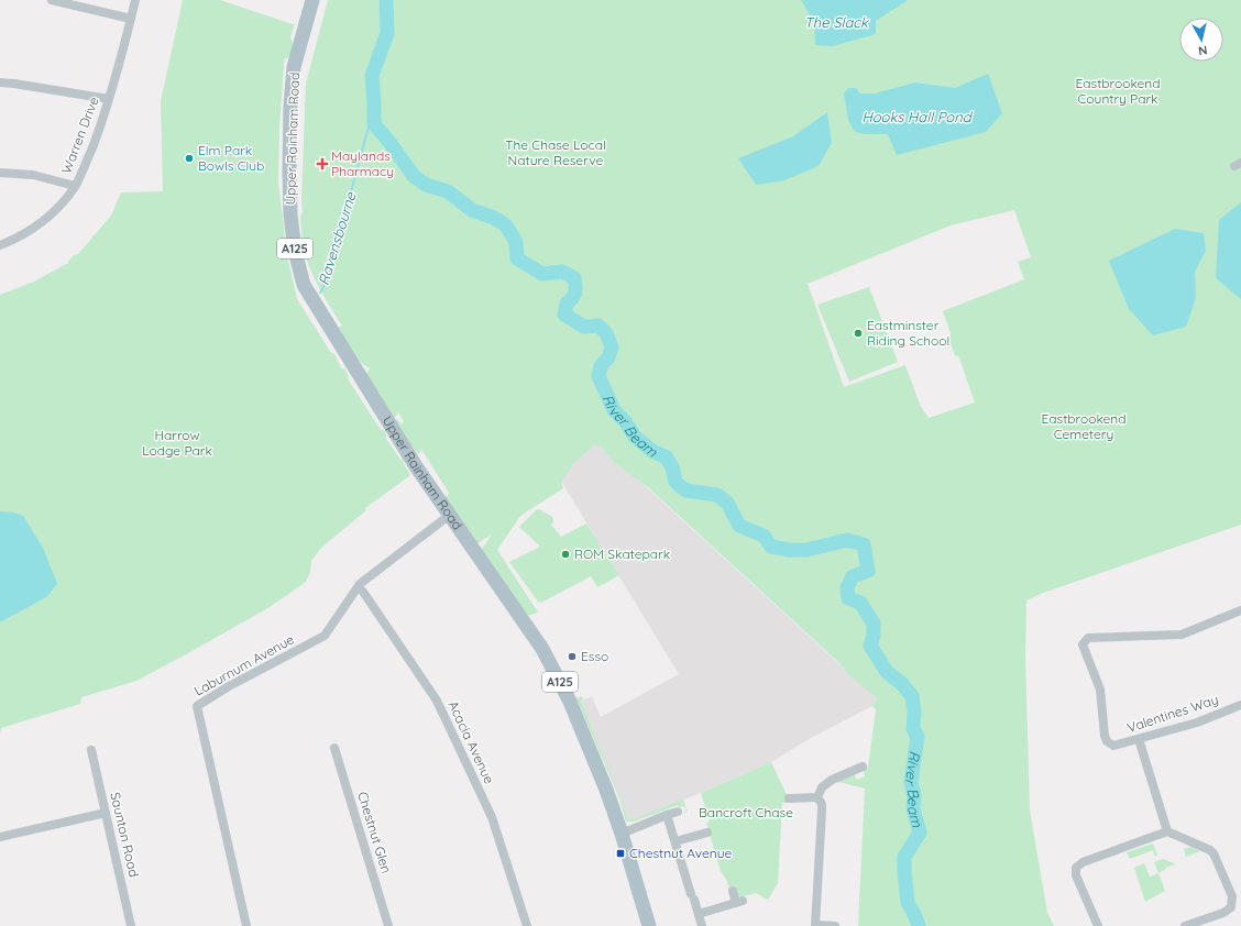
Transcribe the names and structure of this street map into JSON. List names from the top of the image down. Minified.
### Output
{"streets":{"main road":["Upper Rainham Road","A125"],"street":["Warren Drive","Laburnum Avenue","Valentines Way","Acacia Avenue","Chestnut Glen","Saunton Road"]},"crossings":[["Upper Rainham Road","Laburnum Avenue"],["Laburnum Avenue","Acacia Avenue"]],"water":["The Slack","Hooks Hall Pond","Ravensbourne","River Beam"],"parks":["Eastbrookend Country Park","The Chase Local Nature Reserve","Eastbrookend Cemetery","Harrow Lodge Park","Bancroft Chase"],"places":{"other":["Elm Park Bowls Club","Eastminster Riding School","ROM Skatepark","Esso"],"health":["Maylands Pharmacy"],"transit":["Chestnut Avenue"]},"north":"bottom"}
